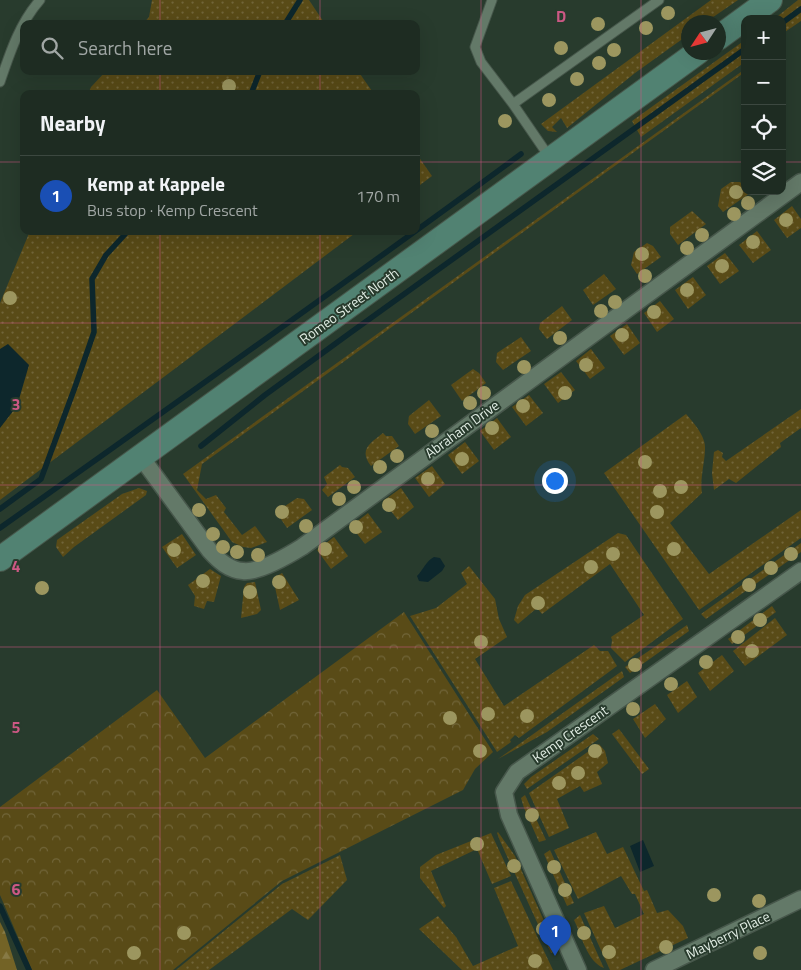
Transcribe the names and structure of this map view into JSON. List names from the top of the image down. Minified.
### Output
{"streets":{"main road":["Romeo Street North"],"street":["Abraham Drive","Kemp Crescent","Mayberry Place"]},"crossings":[["Romeo Street North","Abraham Drive"]],"north":"bottom left","page":{"map_buttons":["+","−"],"search":"Search here","heading":"Nearby","list":[{"mark":"1","name":"Kemp at Kappele","note":"Bus stop · Kemp Crescent","value":"170 m"}],"pins":"1"},"grid":{"columns":["D"],"rows":["3","4","5","6"]}}
